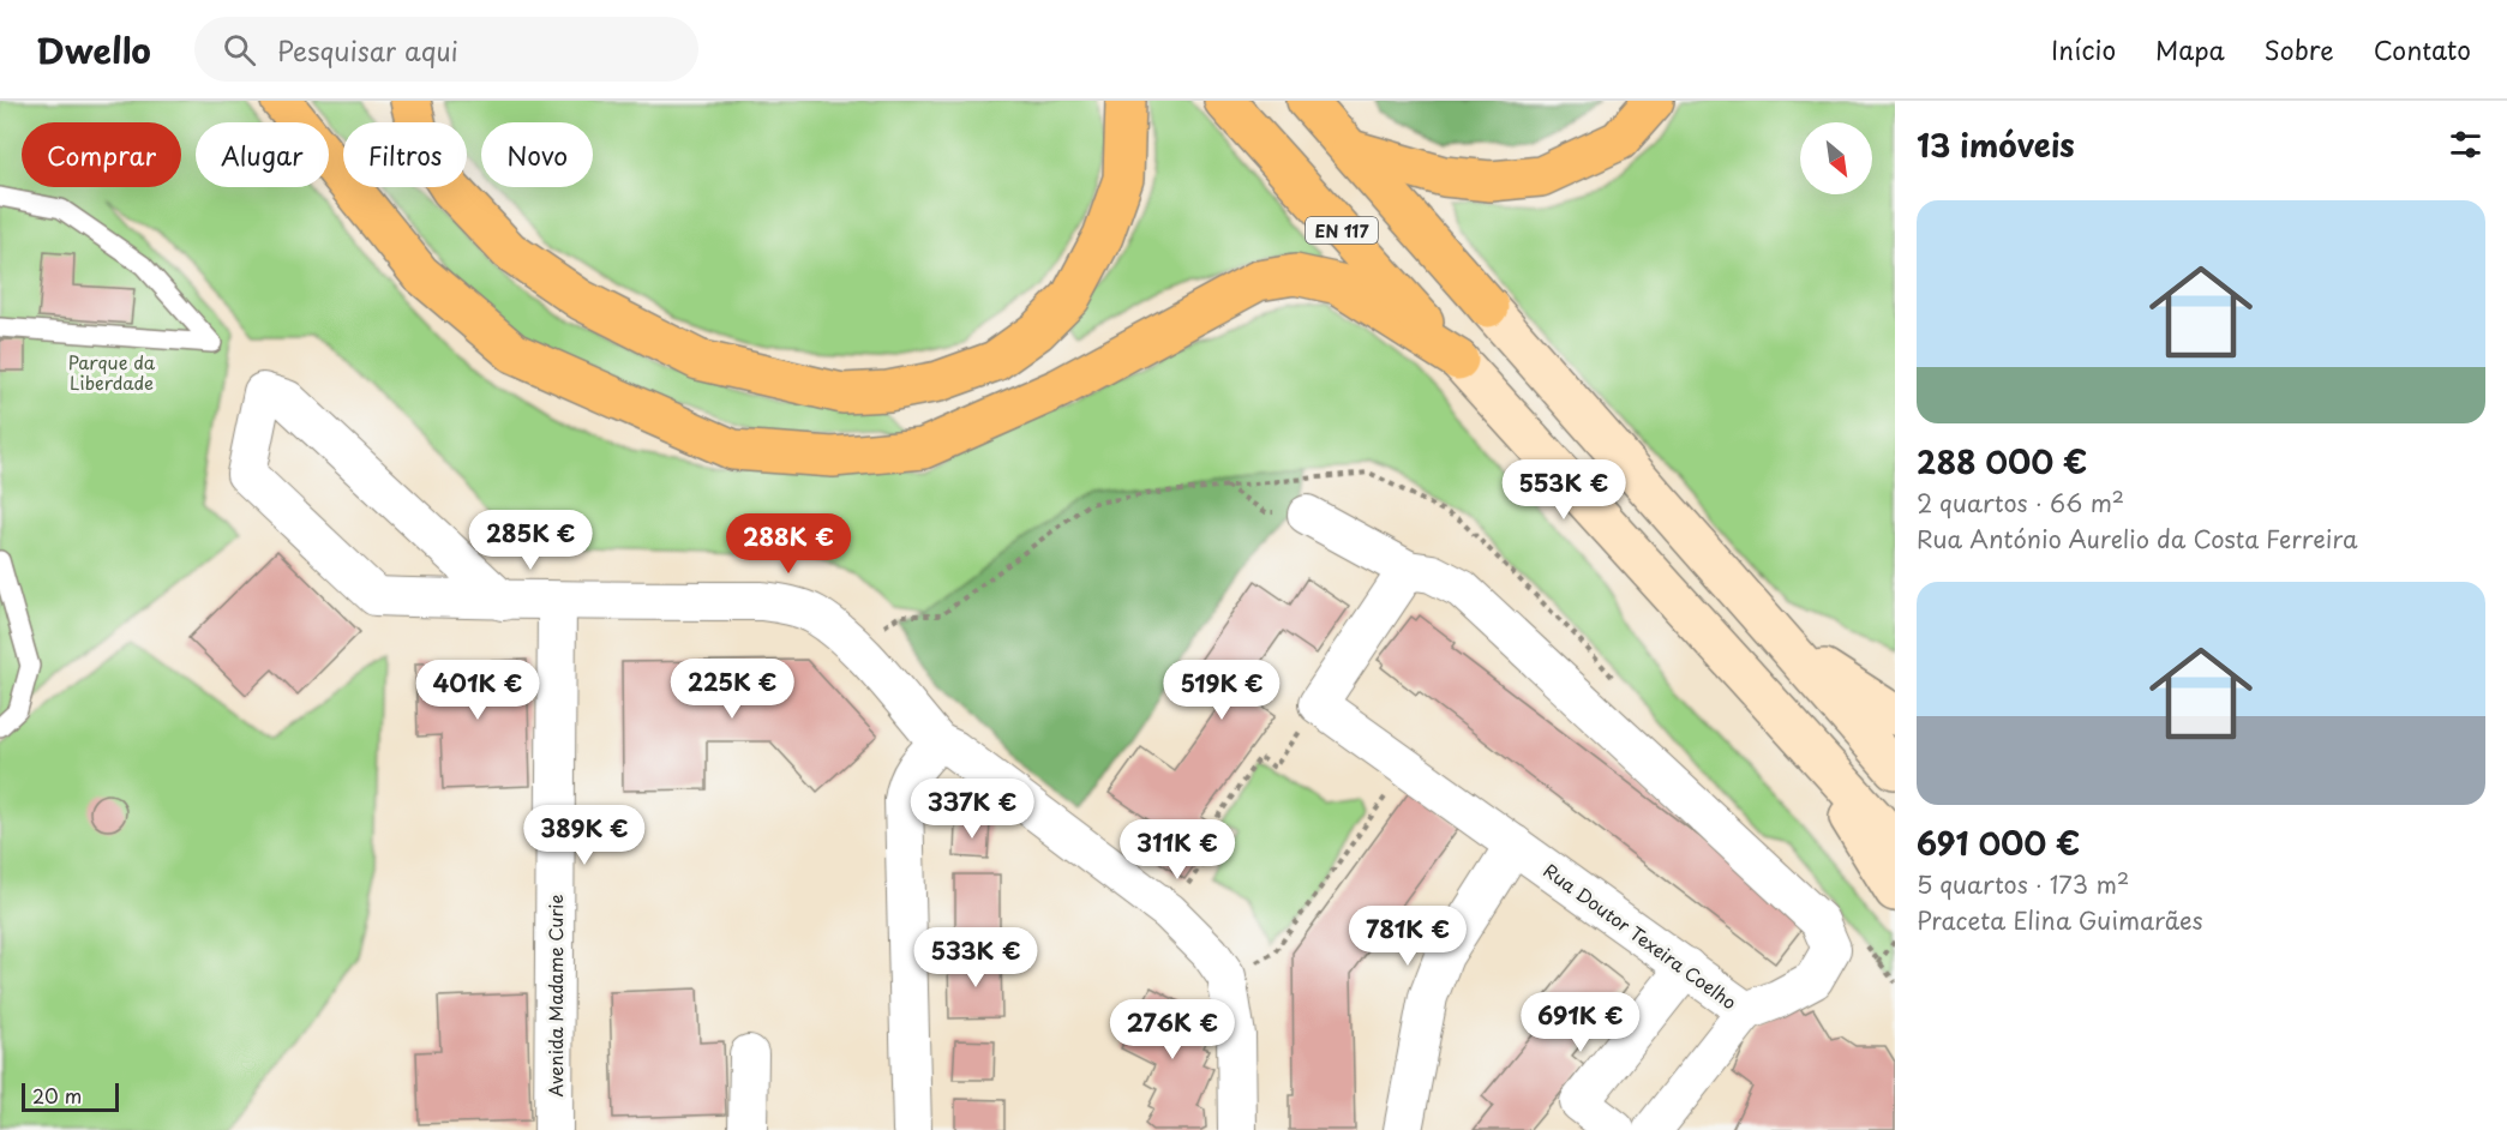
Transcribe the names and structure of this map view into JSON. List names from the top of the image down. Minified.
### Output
{"streets":{"highway":["EN 117"],"street":["Rua Doutor Texeira Coelho","Avenida Madame Curie"]},"parks":["Parque da Liberdade"],"scale_bar":"20 m","north":"bottom right","page":{"header":"Dwello","search":"Pesquisar aqui","nav":["Início","Mapa","Sobre","Contato"],"heading":"13 imóveis","chip":["Comprar","Alugar","Filtros","Novo"],"list":[{"name":"288 000 €","note":"2 quartos · 66 m² · Rua António Aurelio da Costa Ferreira"},{"name":"691 000 €","note":"5 quartos · 173 m² · Praceta Elina Guimarães"}],"price":["553K €","285K €","288K €","225K €","401K €","519K €","337K €","389K €","311K €","781K €","533K €","691K €","276K €"],"scale":"20 m"}}
